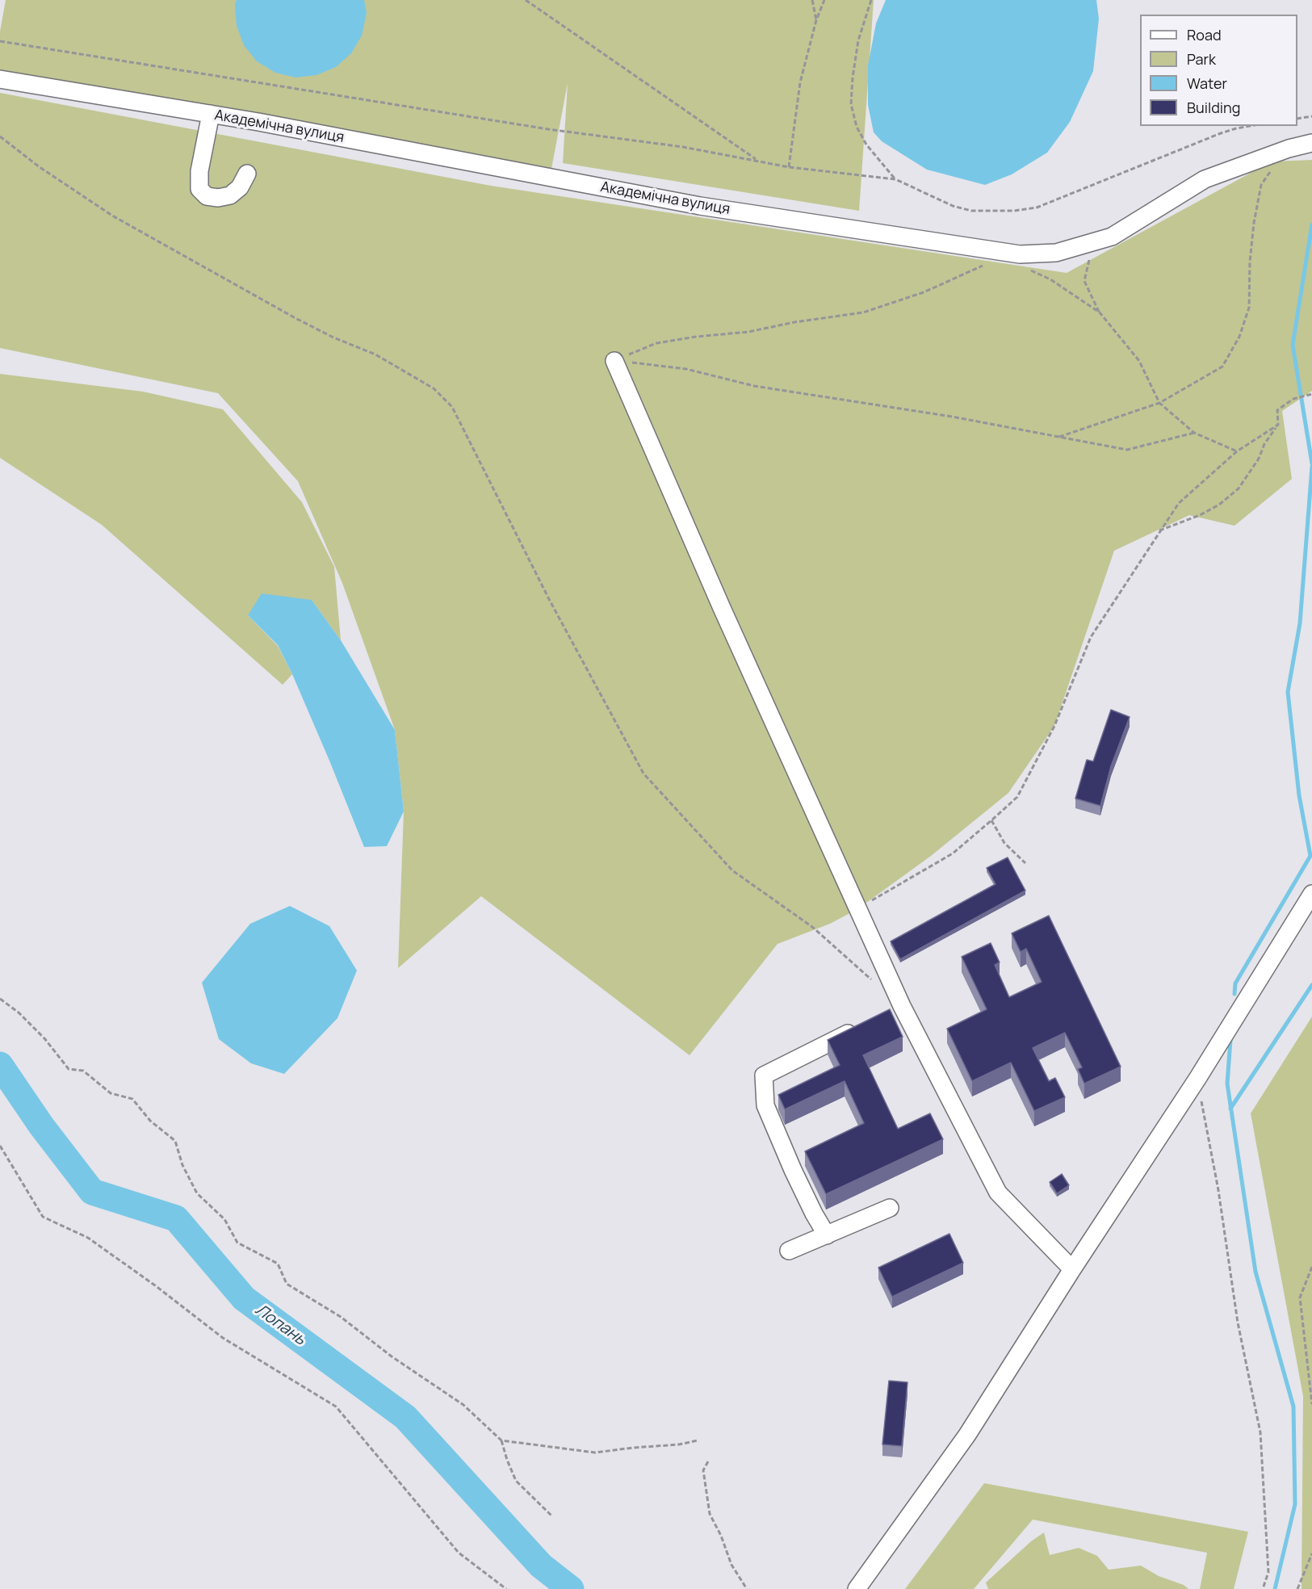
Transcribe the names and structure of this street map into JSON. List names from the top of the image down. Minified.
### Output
{"streets":{"street":["Академічна вулиця"]},"water":["Лопань"],"legend":["Road","Park","Water","Building"]}
